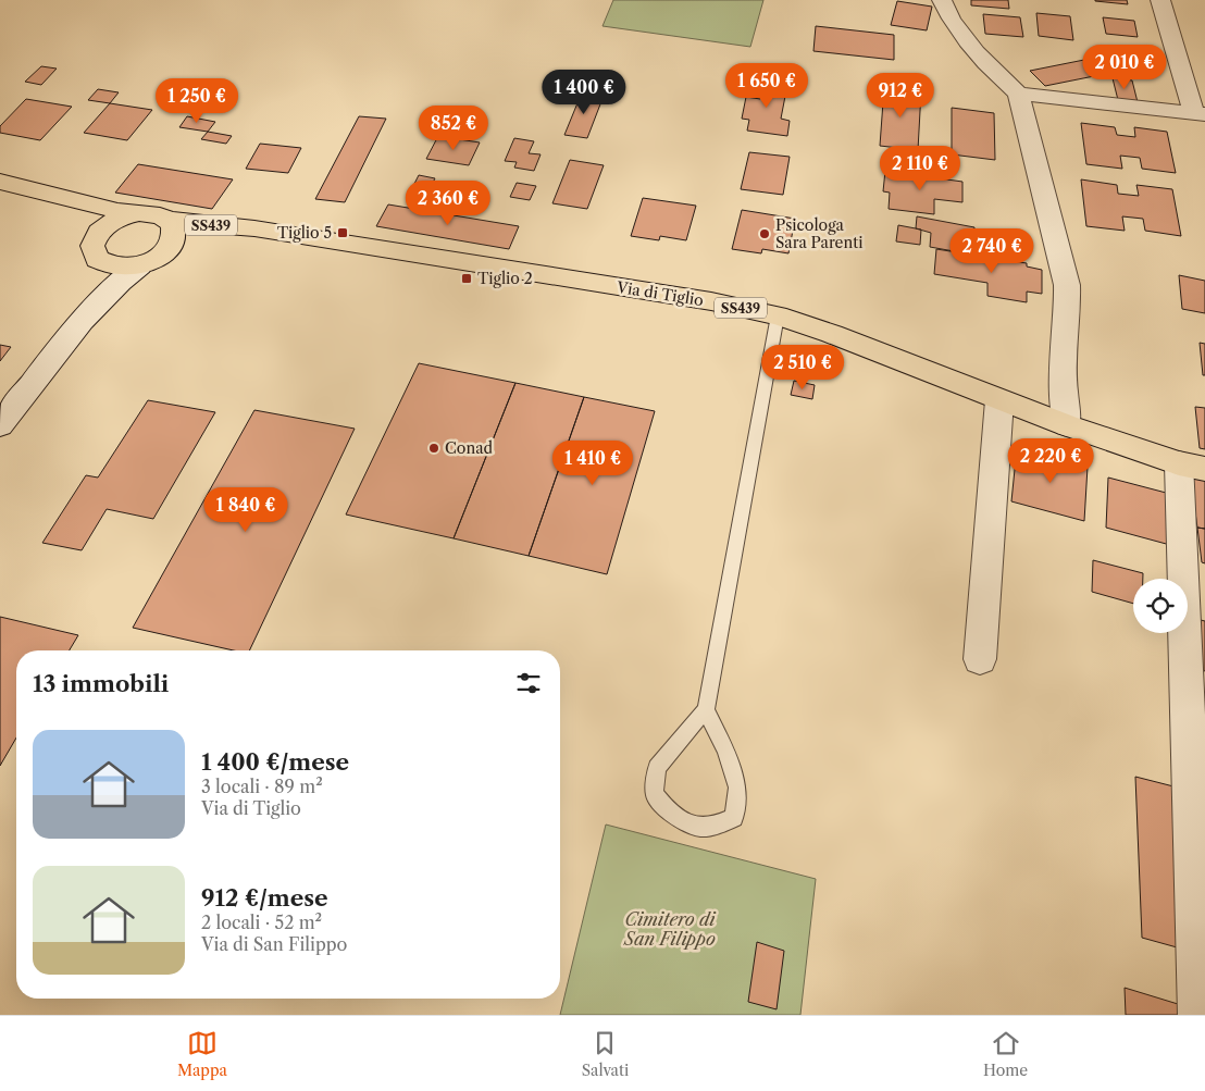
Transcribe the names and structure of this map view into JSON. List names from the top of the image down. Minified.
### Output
{"streets":{"main road":["SS439","Via di Tiglio"]},"parks":["Cimitero di San Filippo"],"places":{"transit":["Tiglio 5","Tiglio 2"],"other":["Psicologa Sara Parenti","Conad"]},"page":{"price":["2 010 €","1 650 €","1 400 €","912 €","1 250 €","852 €","2 110 €","2 360 €","2 740 €","2 510 €","2 220 €","1 410 €","1 840 €"],"heading":"13 immobili","list":[{"name":"1 400 €/mese","note":"3 locali · 89 m² · Via di Tiglio"},{"name":"912 €/mese","note":"2 locali · 52 m² · Via di San Filippo"}],"tabs":["Mappa","Salvati","Home"]}}
